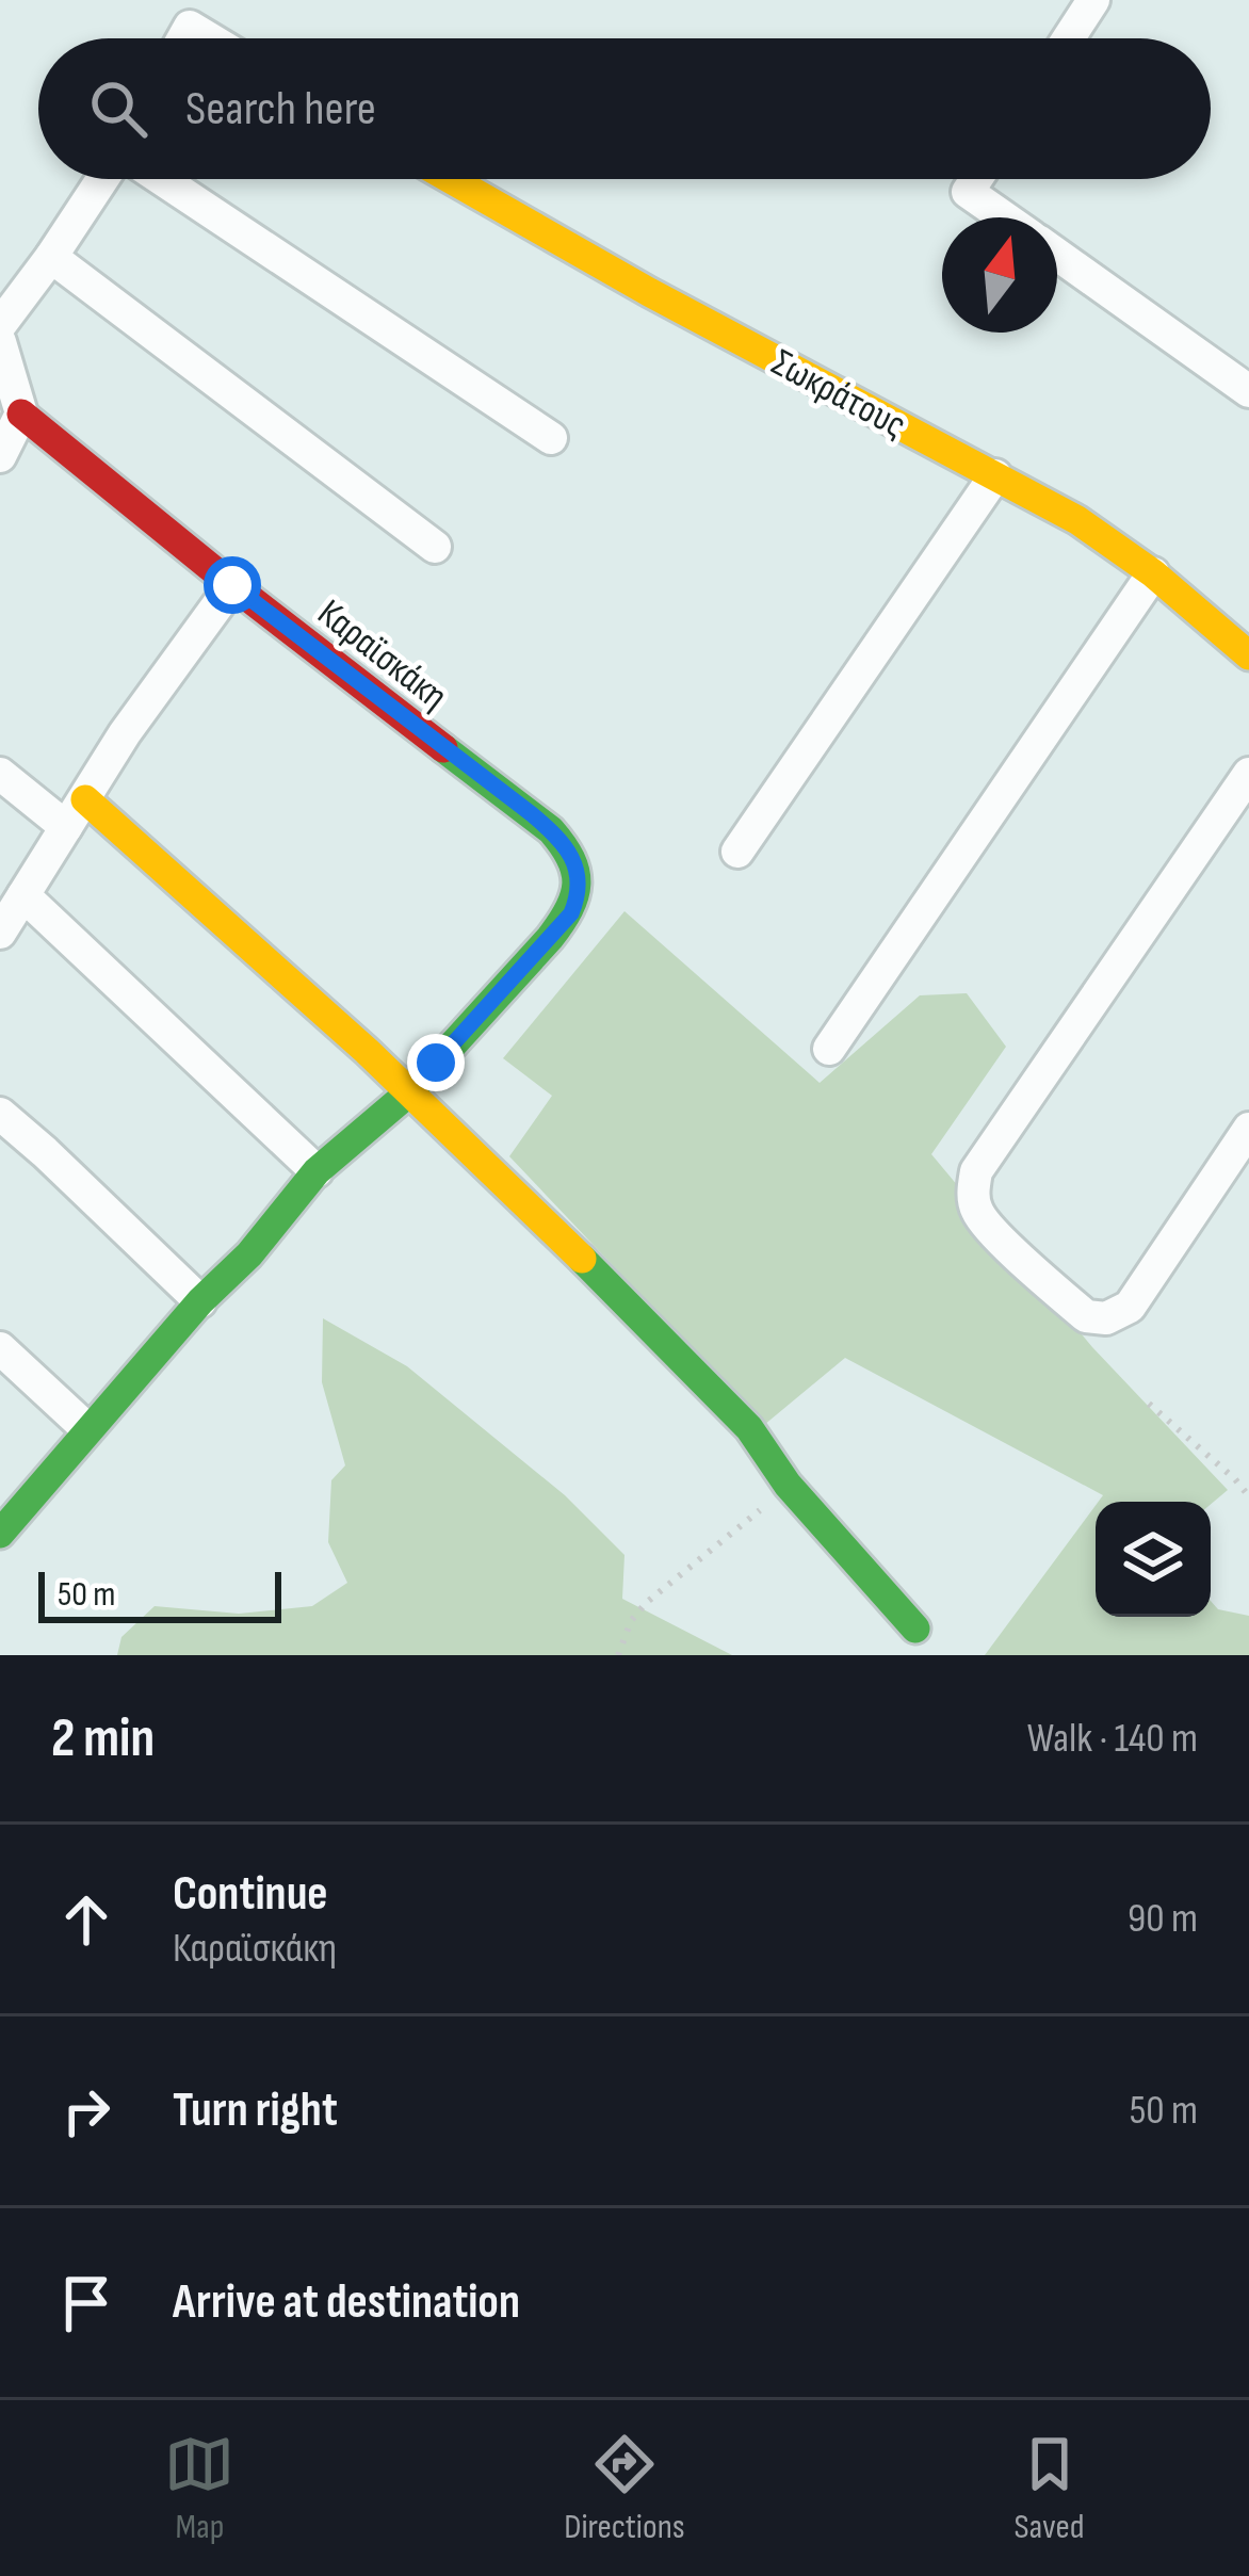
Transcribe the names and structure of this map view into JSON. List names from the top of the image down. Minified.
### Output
{"streets":{"street":["Σωκράτους","Καραϊσκάκη"]},"scale_bar":"50 m","north":"top","page":{"search":"Search here","scale":"50 m","heading":["2 min","Walk · 140 m"],"list":[["Continue","Καραϊσκάκη","90 m"],["Turn right","50 m"],"Arrive at destination"],"nav":["Map","Directions","Saved"]}}
